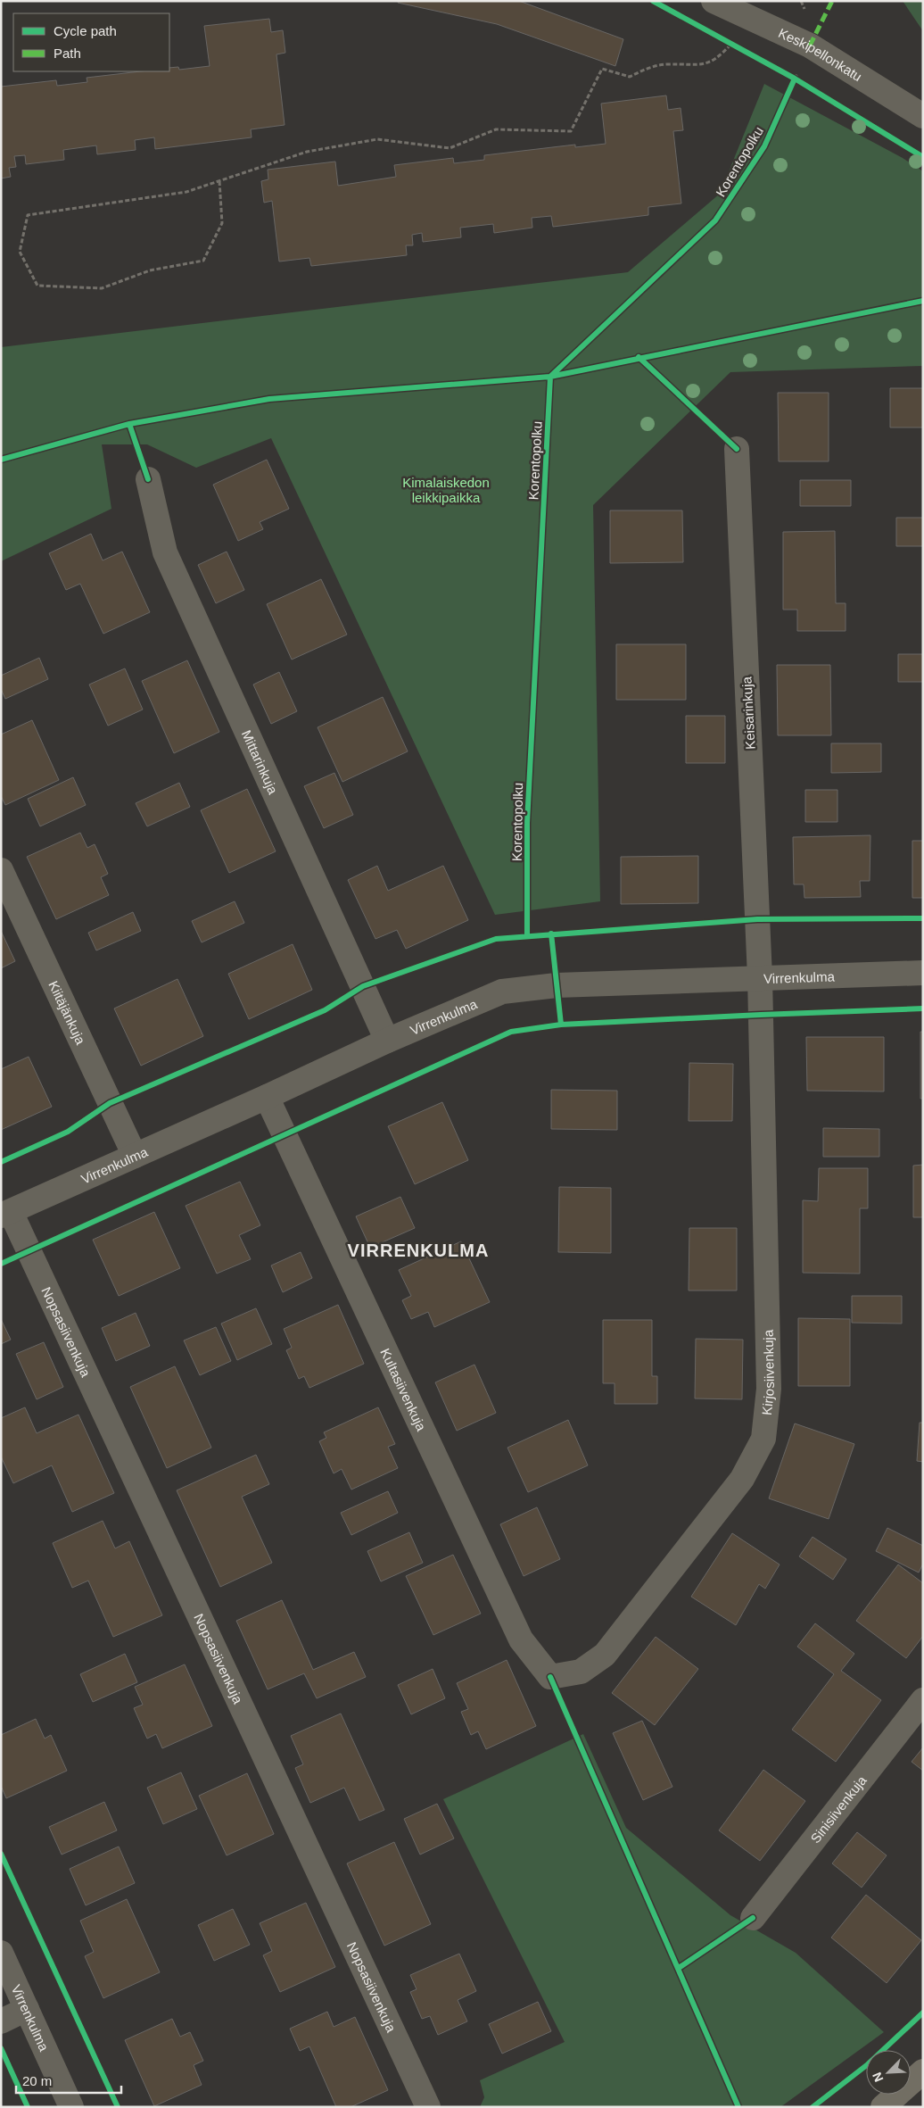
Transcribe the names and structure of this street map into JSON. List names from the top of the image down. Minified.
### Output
{"streets":{"street":["Keskipellonkatu","Keisarinkuja","Mittarinkuja","Virrenkulma","Kiitäjänkuja","Nopsasiivenkuja","Kirjosiivenkuja","Kultasiivenkuja","Sinisiivenkuja"],"cycle path":["Korentopolku"]},"crossings":[["Keisarinkuja","Virrenkulma"],["Keisarinkuja","Kirjosiivenkuja"],["Mittarinkuja","Virrenkulma"],["Virrenkulma","Kiitäjänkuja"],["Virrenkulma","Nopsasiivenkuja"],["Virrenkulma","Kirjosiivenkuja"],["Virrenkulma","Kultasiivenkuja"],["Kirjosiivenkuja","Kultasiivenkuja"]],"districts":["VIRRENKULMA"],"parks":["Kimalaiskedon leikkipaikka"],"legend":["Cycle path","Path"],"scale_bar":"20 m","north":"bottom left"}
